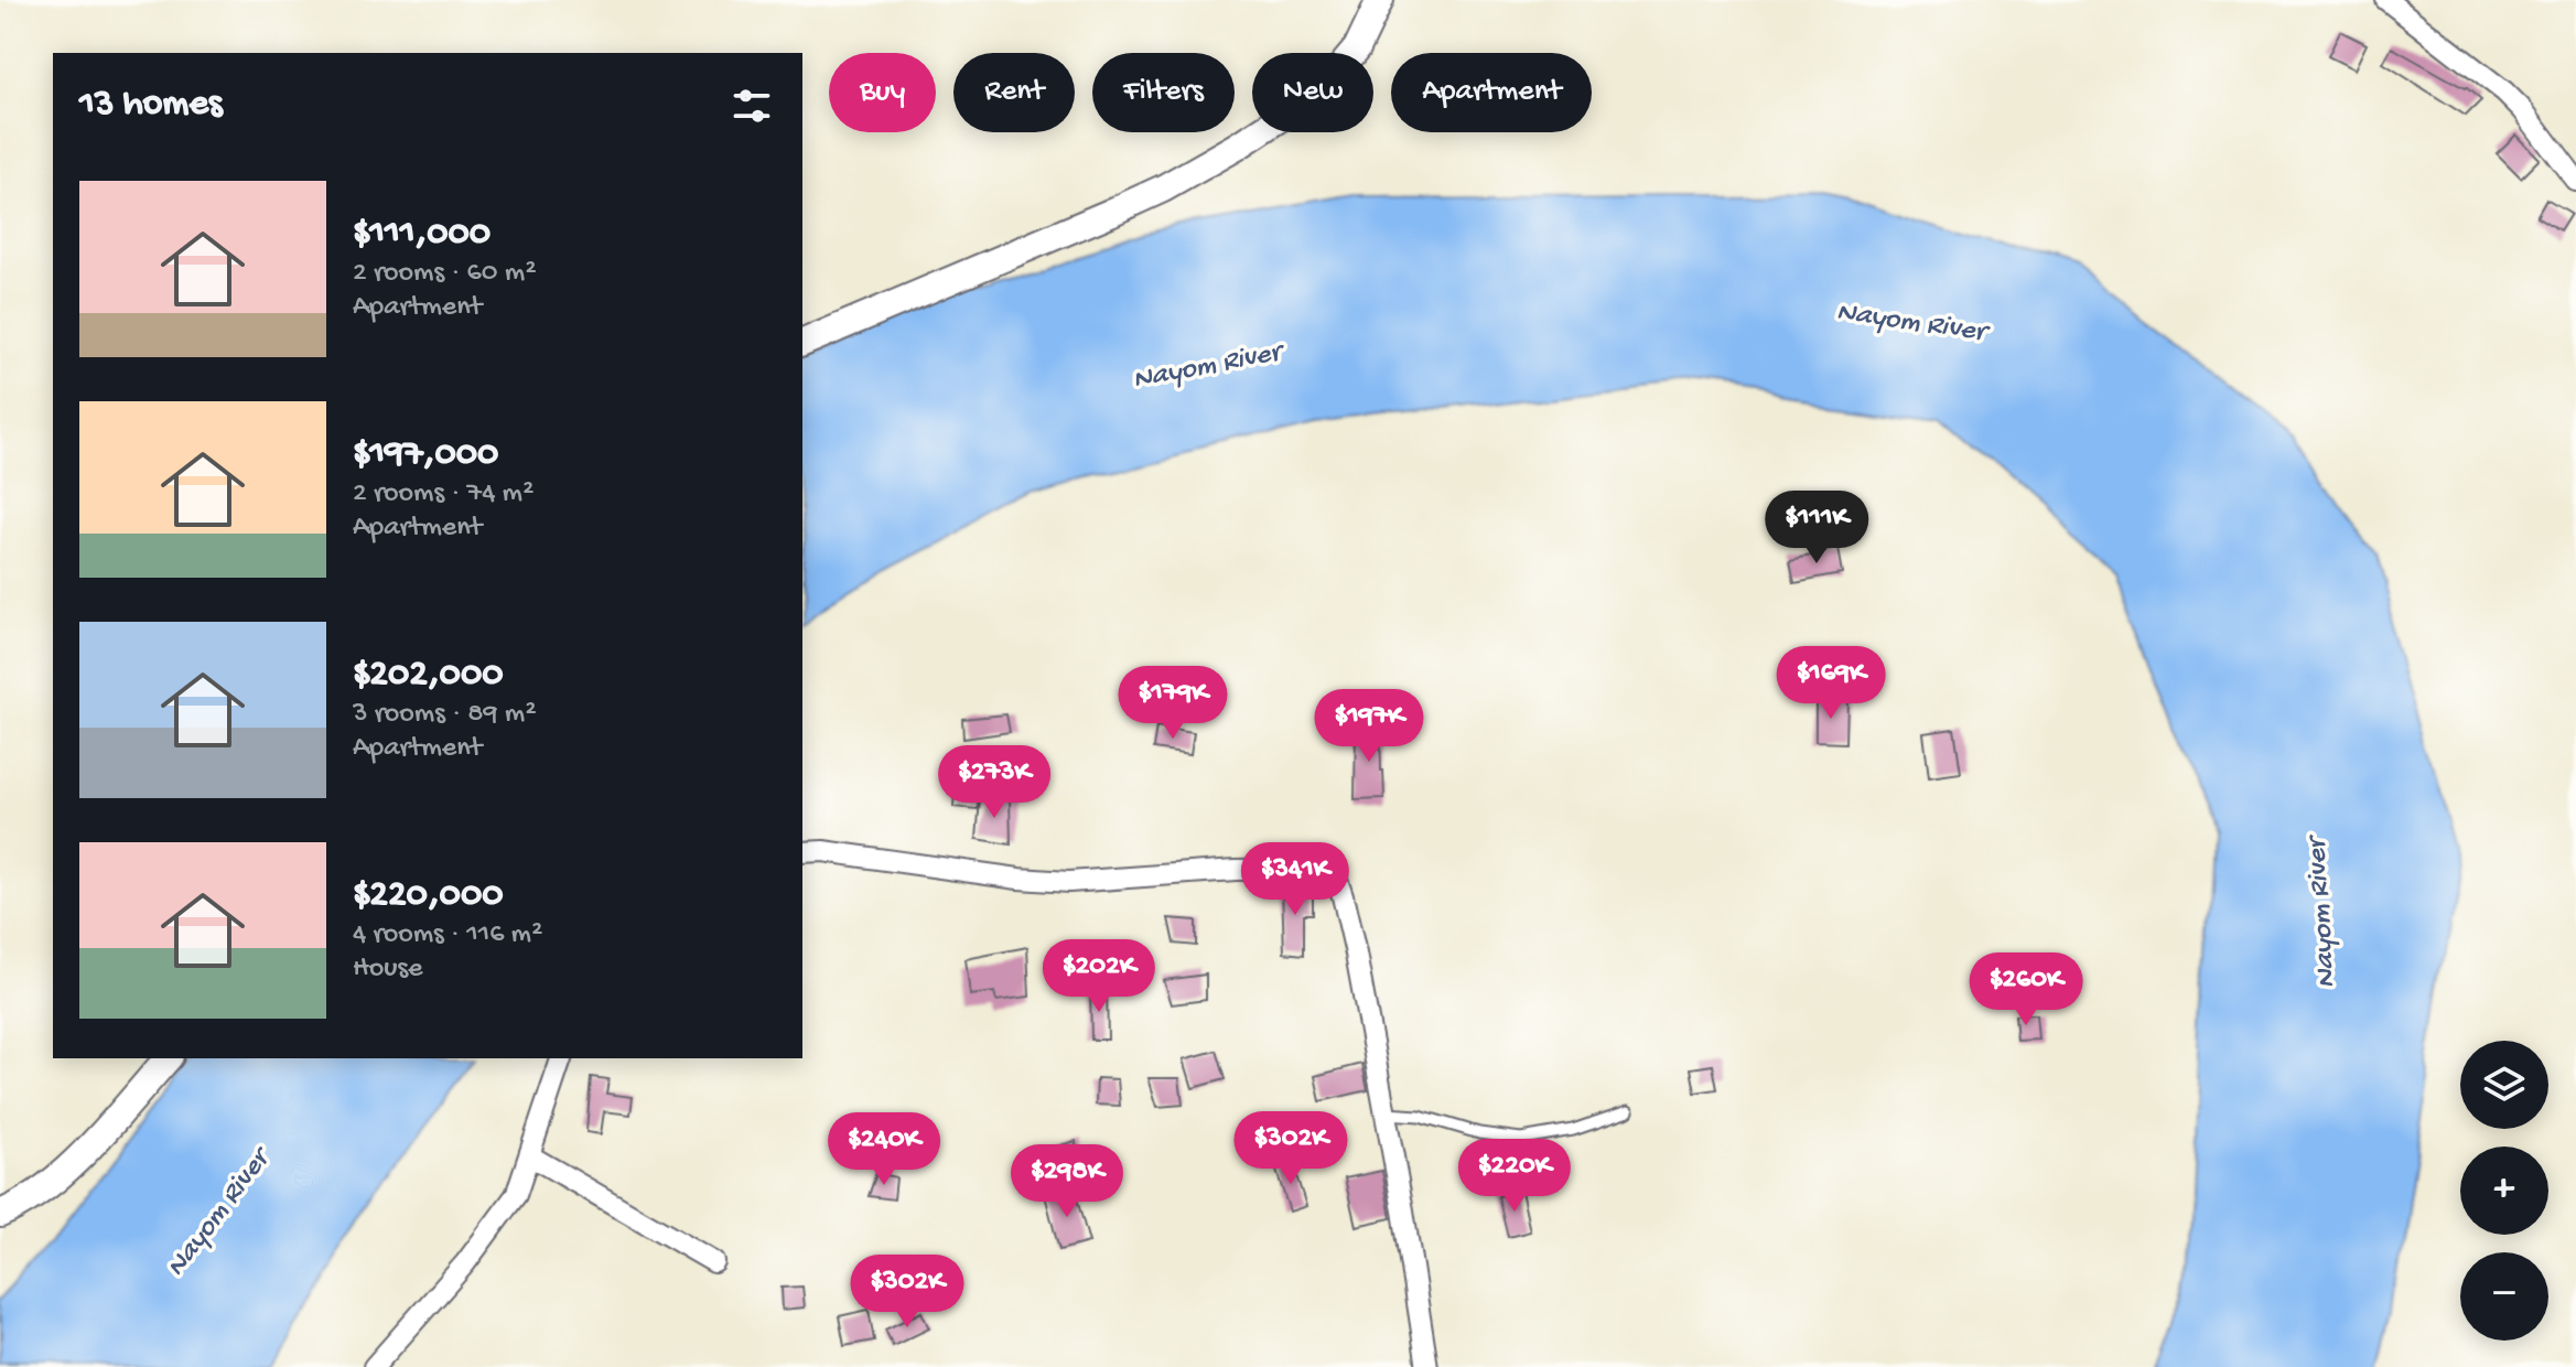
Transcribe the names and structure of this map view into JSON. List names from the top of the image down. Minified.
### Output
{"water":["Nayom River"],"page":{"chip":["Buy","Rent","Filters","New","Apartment"],"heading":"13 homes","list":[{"name":"$111,000","note":"2 rooms · 60 m² · Apartment"},{"name":"$197,000","note":"2 rooms · 74 m² · Apartment"},{"name":"$202,000","note":"3 rooms · 89 m² · Apartment"},{"name":"$220,000","note":"4 rooms · 116 m² · House"}],"price":["$111K","$169K","$179K","$197K","$273K","$341K","$202K","$260K","$302K","$240K","$220K","$298K","$302K"],"map_buttons":["+","−"]}}
